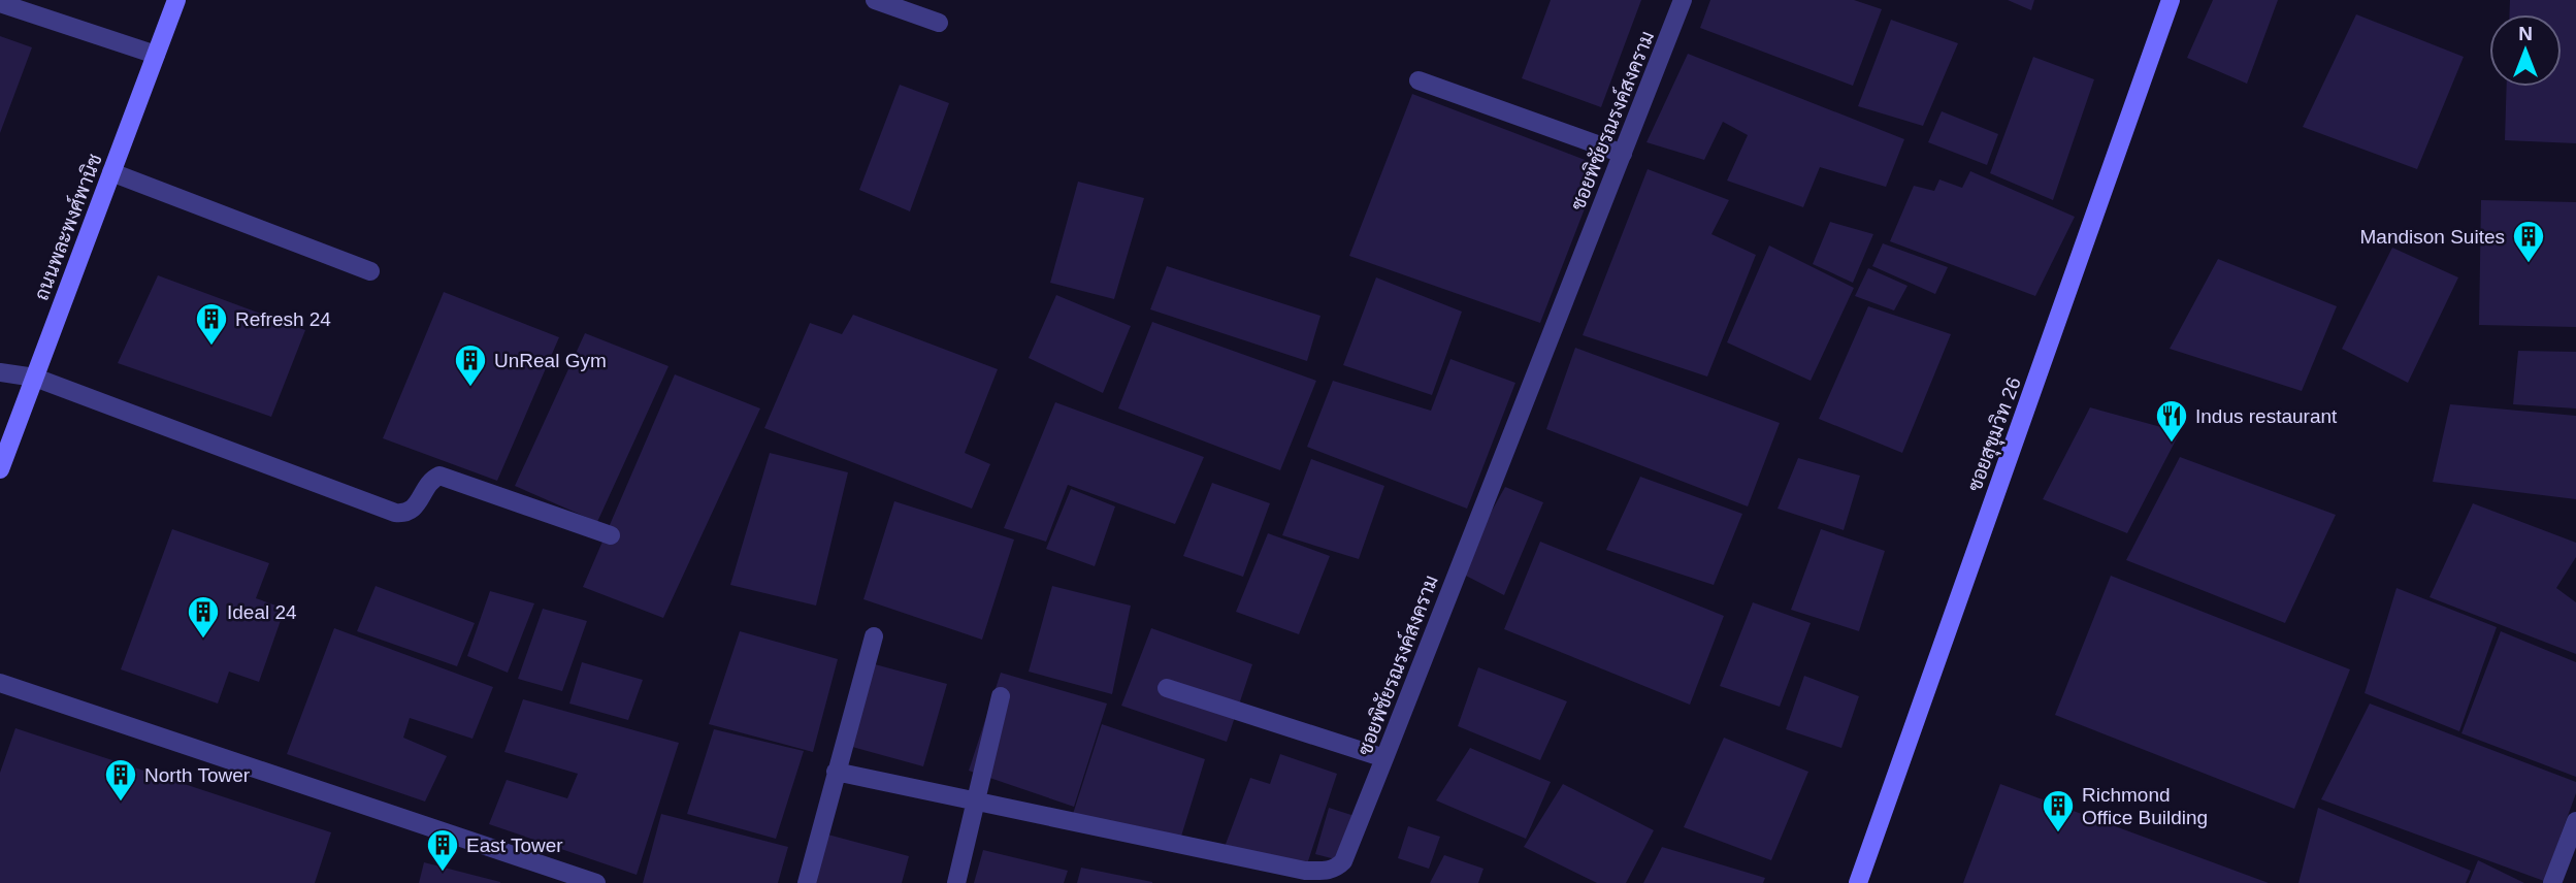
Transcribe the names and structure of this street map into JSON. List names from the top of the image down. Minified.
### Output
{"streets":{"street":["ซอยพิชัยรณรงค์สงคราม","ถนนพละพงศ์พานิช","ซอยสุขุมวิท 26"]},"places":{"building":["Mandison Suites","Refresh 24","UnReal Gym","Ideal 24","North Tower","Richmond Office Building","East Tower"],"restaurant":["Indus restaurant"]},"north":"top"}
